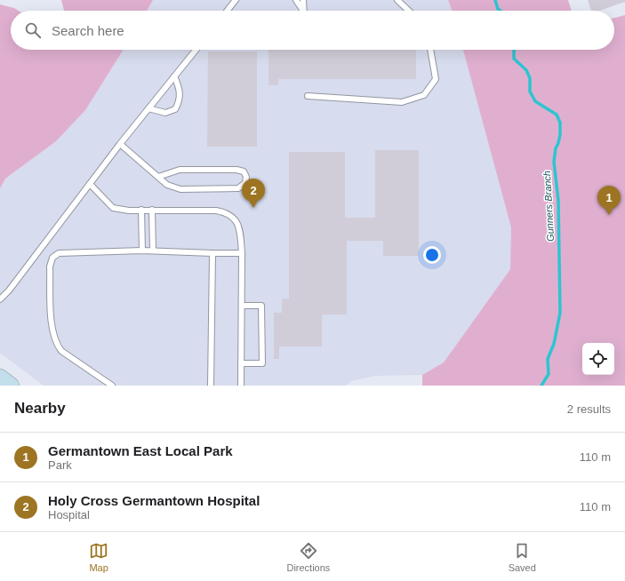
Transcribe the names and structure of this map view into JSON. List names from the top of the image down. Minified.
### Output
{"water":["Gunners Branch"],"page":{"search":"Search here","pins":["2","1"],"heading":["Nearby","2 results"],"list":[{"mark":"1","name":"Germantown East Local Park","note":"Park","value":"110 m"},{"mark":"2","name":"Holy Cross Germantown Hospital","note":"Hospital","value":"110 m"}],"nav":["Map","Directions","Saved"]}}
